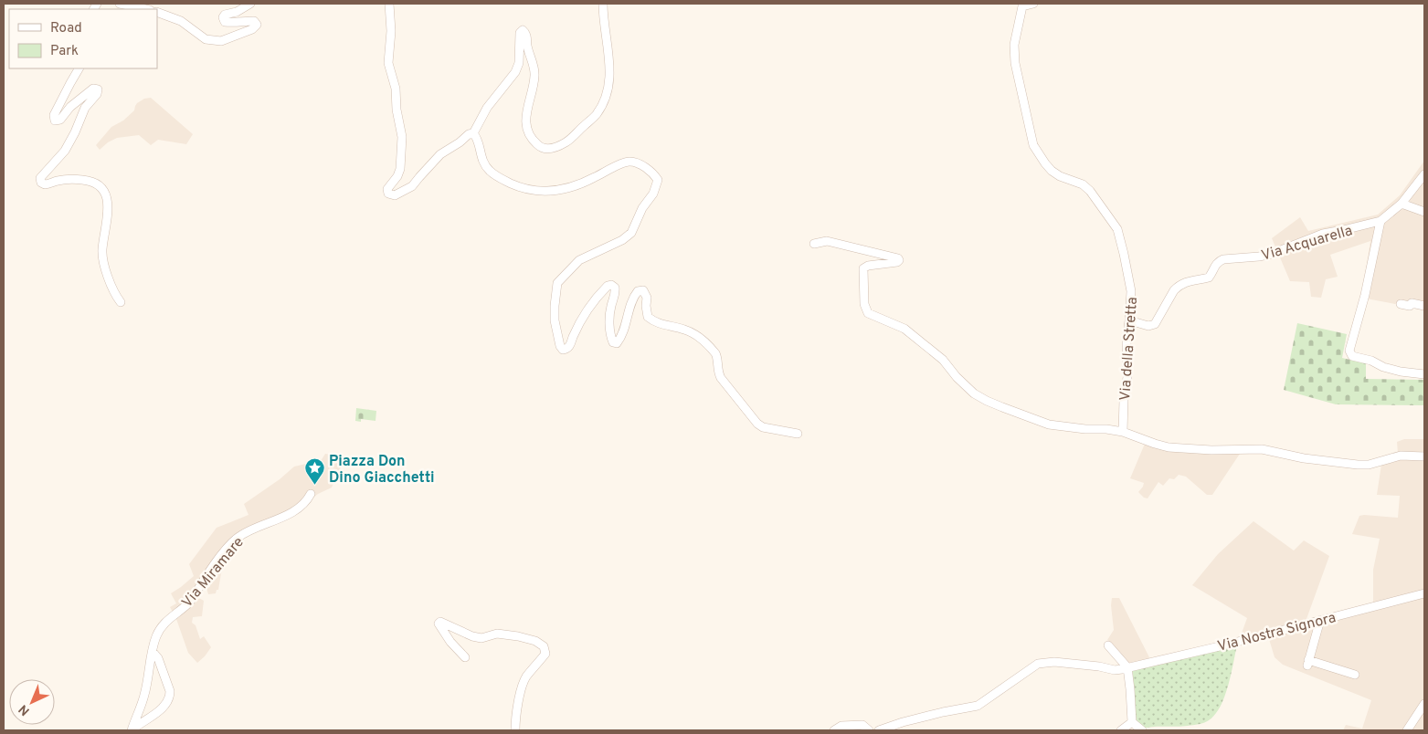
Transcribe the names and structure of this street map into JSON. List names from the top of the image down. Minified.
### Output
{"streets":{"street":["Via Acquarella","Via della Stretta","Via Miramare","Via Nostra Signora"]},"crossings":[["Via Acquarella","Via della Stretta"]],"places":{"place":["Piazza Don Dino Giacchetti"]},"legend":["Road","Park"],"north":"bottom left"}
